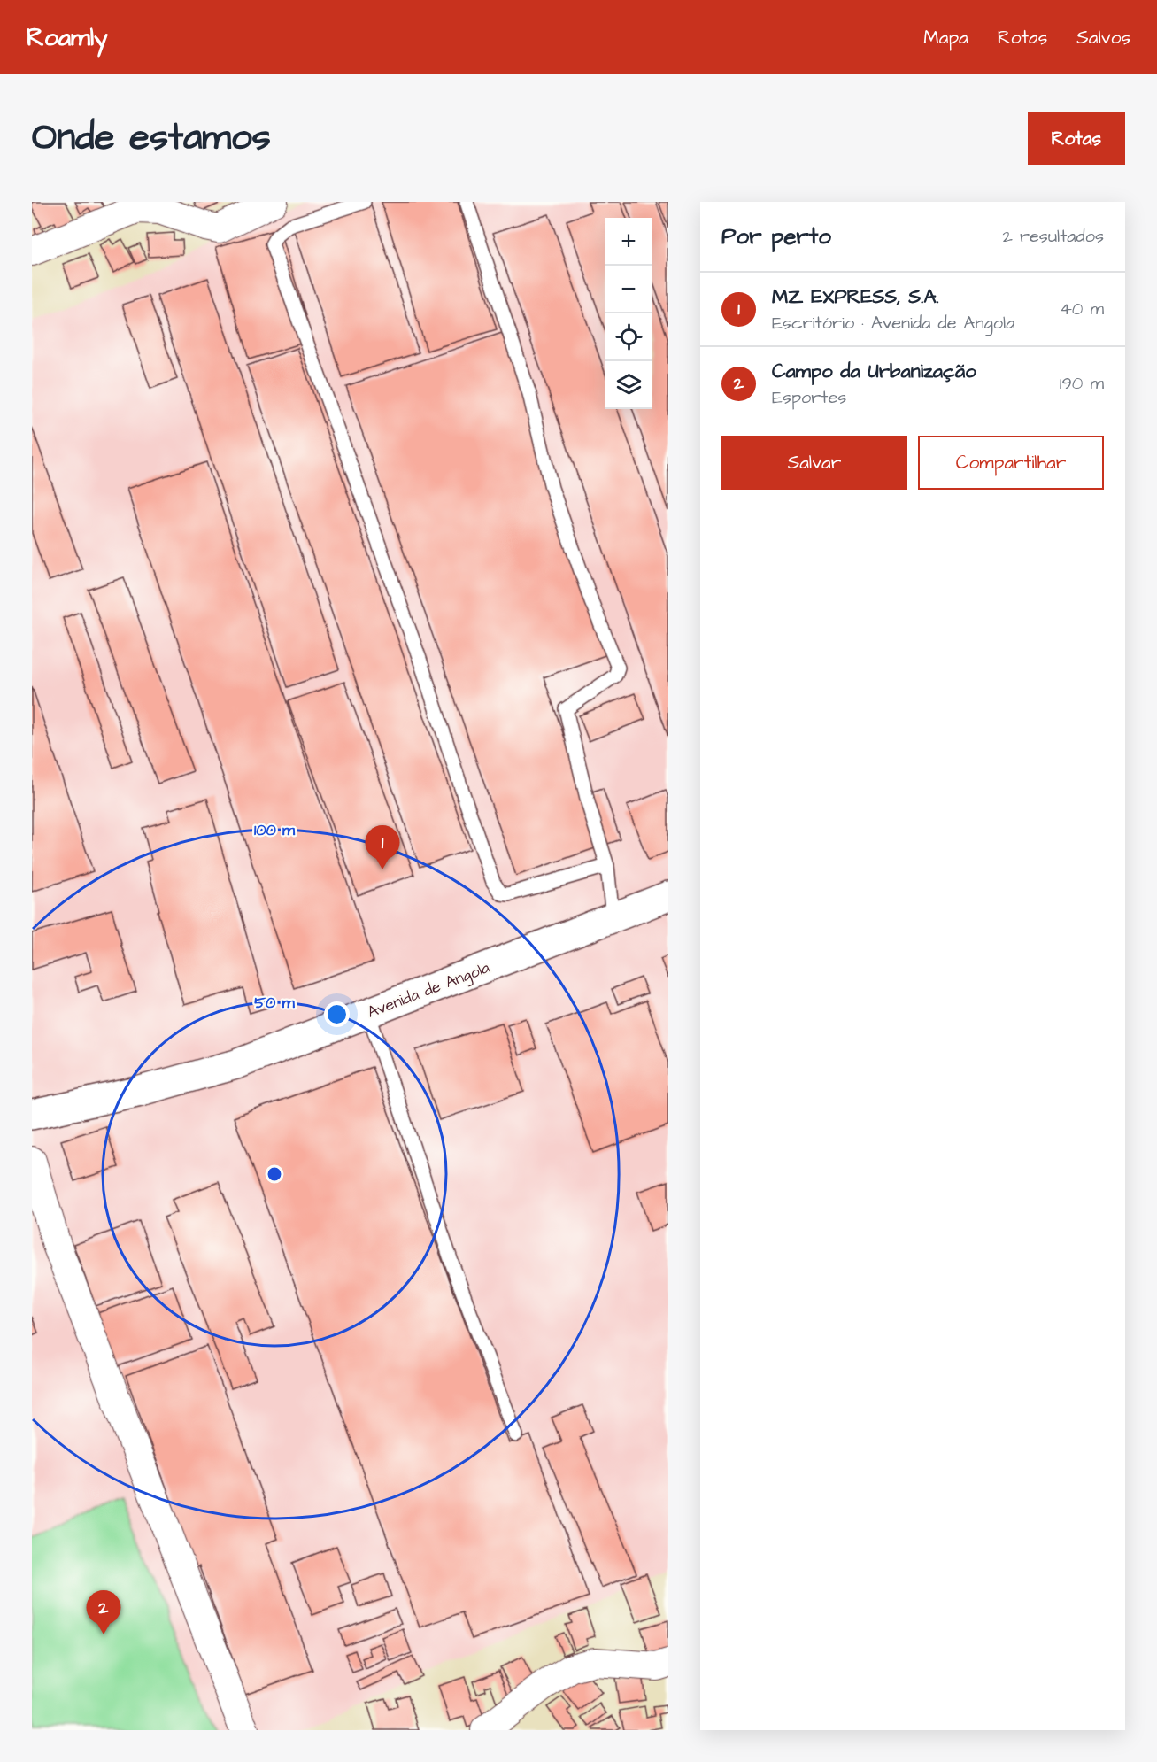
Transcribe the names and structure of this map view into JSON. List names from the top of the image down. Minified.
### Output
{"streets":{"main road":["Avenida de Angola"]},"page":{"header":"Roamly","nav":["Mapa","Rotas","Salvos"],"title":"Onde estamos","buttons":["Rotas",["Salvar","Compartilhar"]],"heading":["Por perto","2 resultados"],"map_buttons":["+","−"],"list":[{"mark":"1","name":"MZ EXPRESS, S.A.","note":"Escritório · Avenida de Angola","value":"40 m"},{"mark":"2","name":"Campo da Urbanização","note":"Esportes","value":"190 m"}],"pins":["1","2"]},"rings":["100 m","50 m"]}
